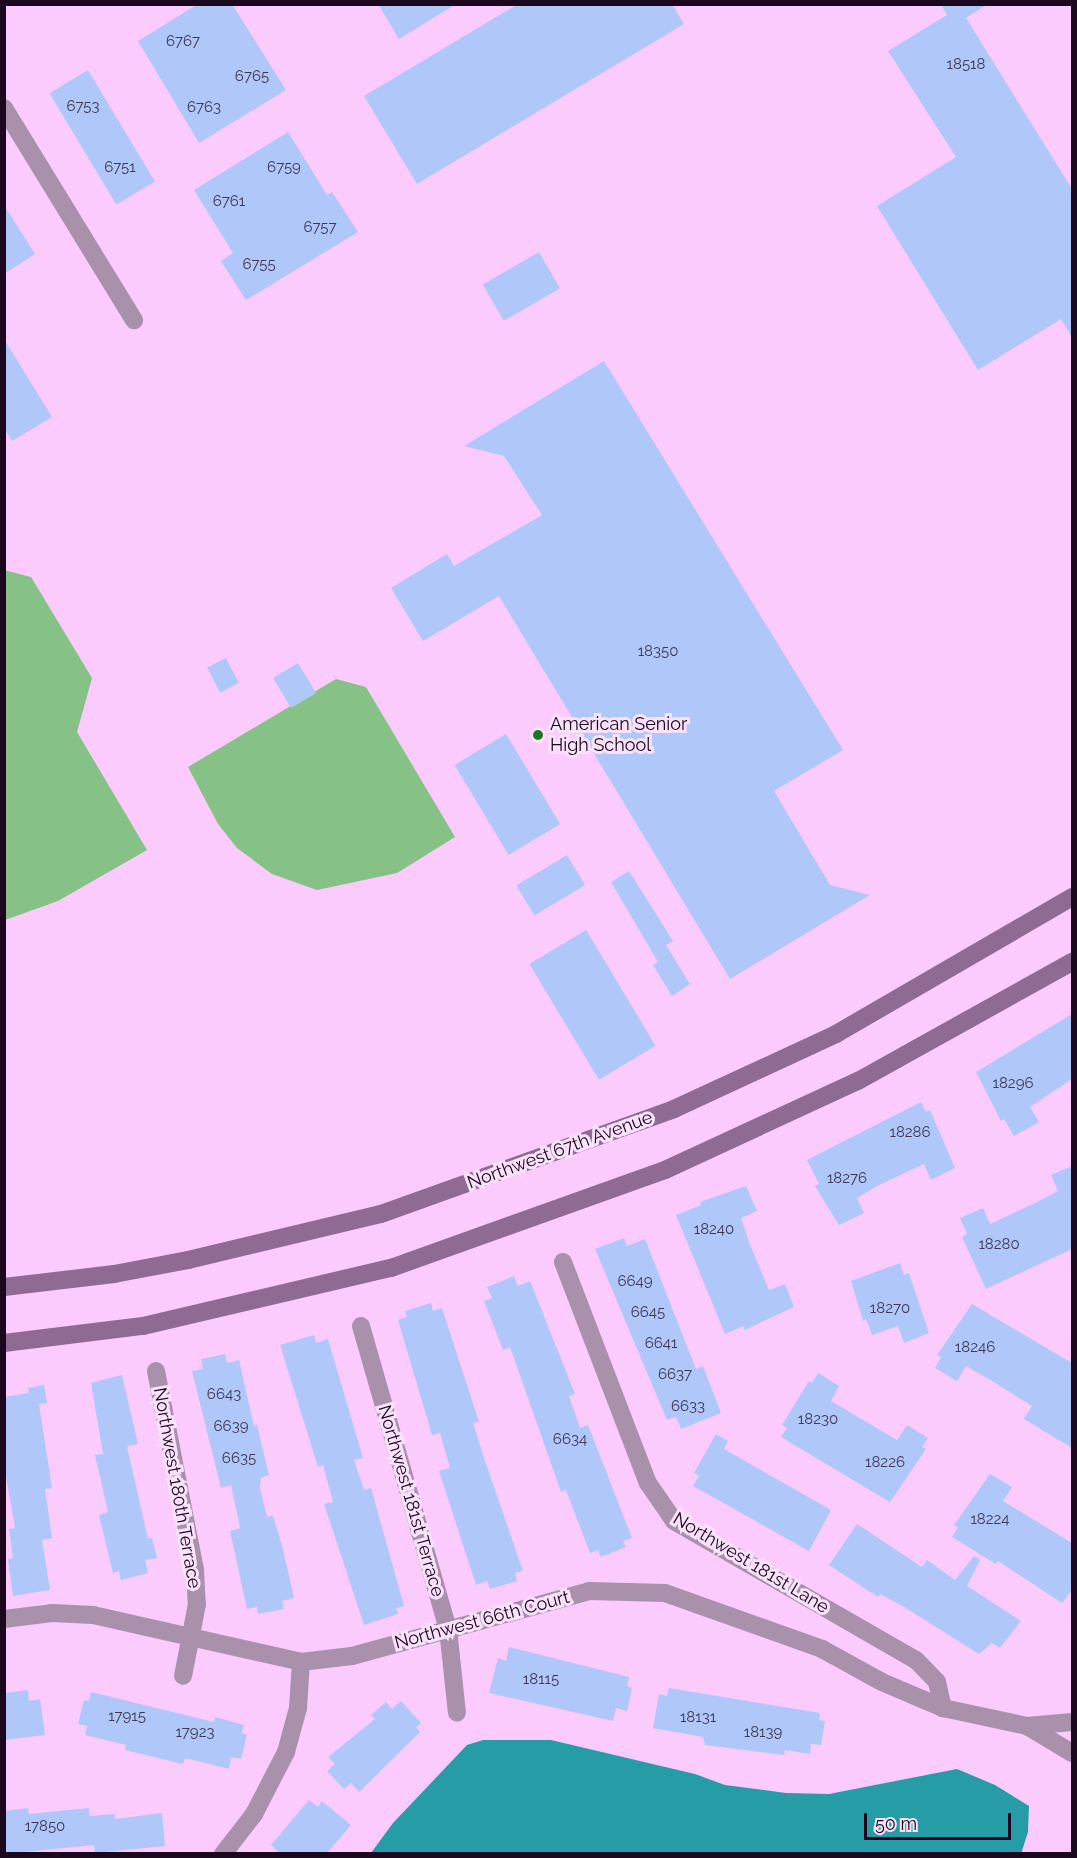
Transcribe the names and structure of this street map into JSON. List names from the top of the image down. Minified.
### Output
{"streets":{"main road":["Northwest 67th Avenue"],"street":["Northwest 180th Terrace","Northwest 181st Terrace","Northwest 181st Lane","Northwest 66th Court"]},"crossings":[["Northwest 180th Terrace","Northwest 66th Court"],["Northwest 181st Terrace","Northwest 66th Court"],["Northwest 181st Lane","Northwest 66th Court"]],"places":["American Senior High School"],"house_numbers":["6767","18518","6765","6753","6763","6751","6759","6761","6757","6755","18350","18296","18286","18276","18240","18280","6649","18270","6645","6641","18246","6637","6643","6633","18230","6639","6634","6635","18226","18224","18115","17915","18131","17923","18139","17850"],"scale_bar":"50 m"}
